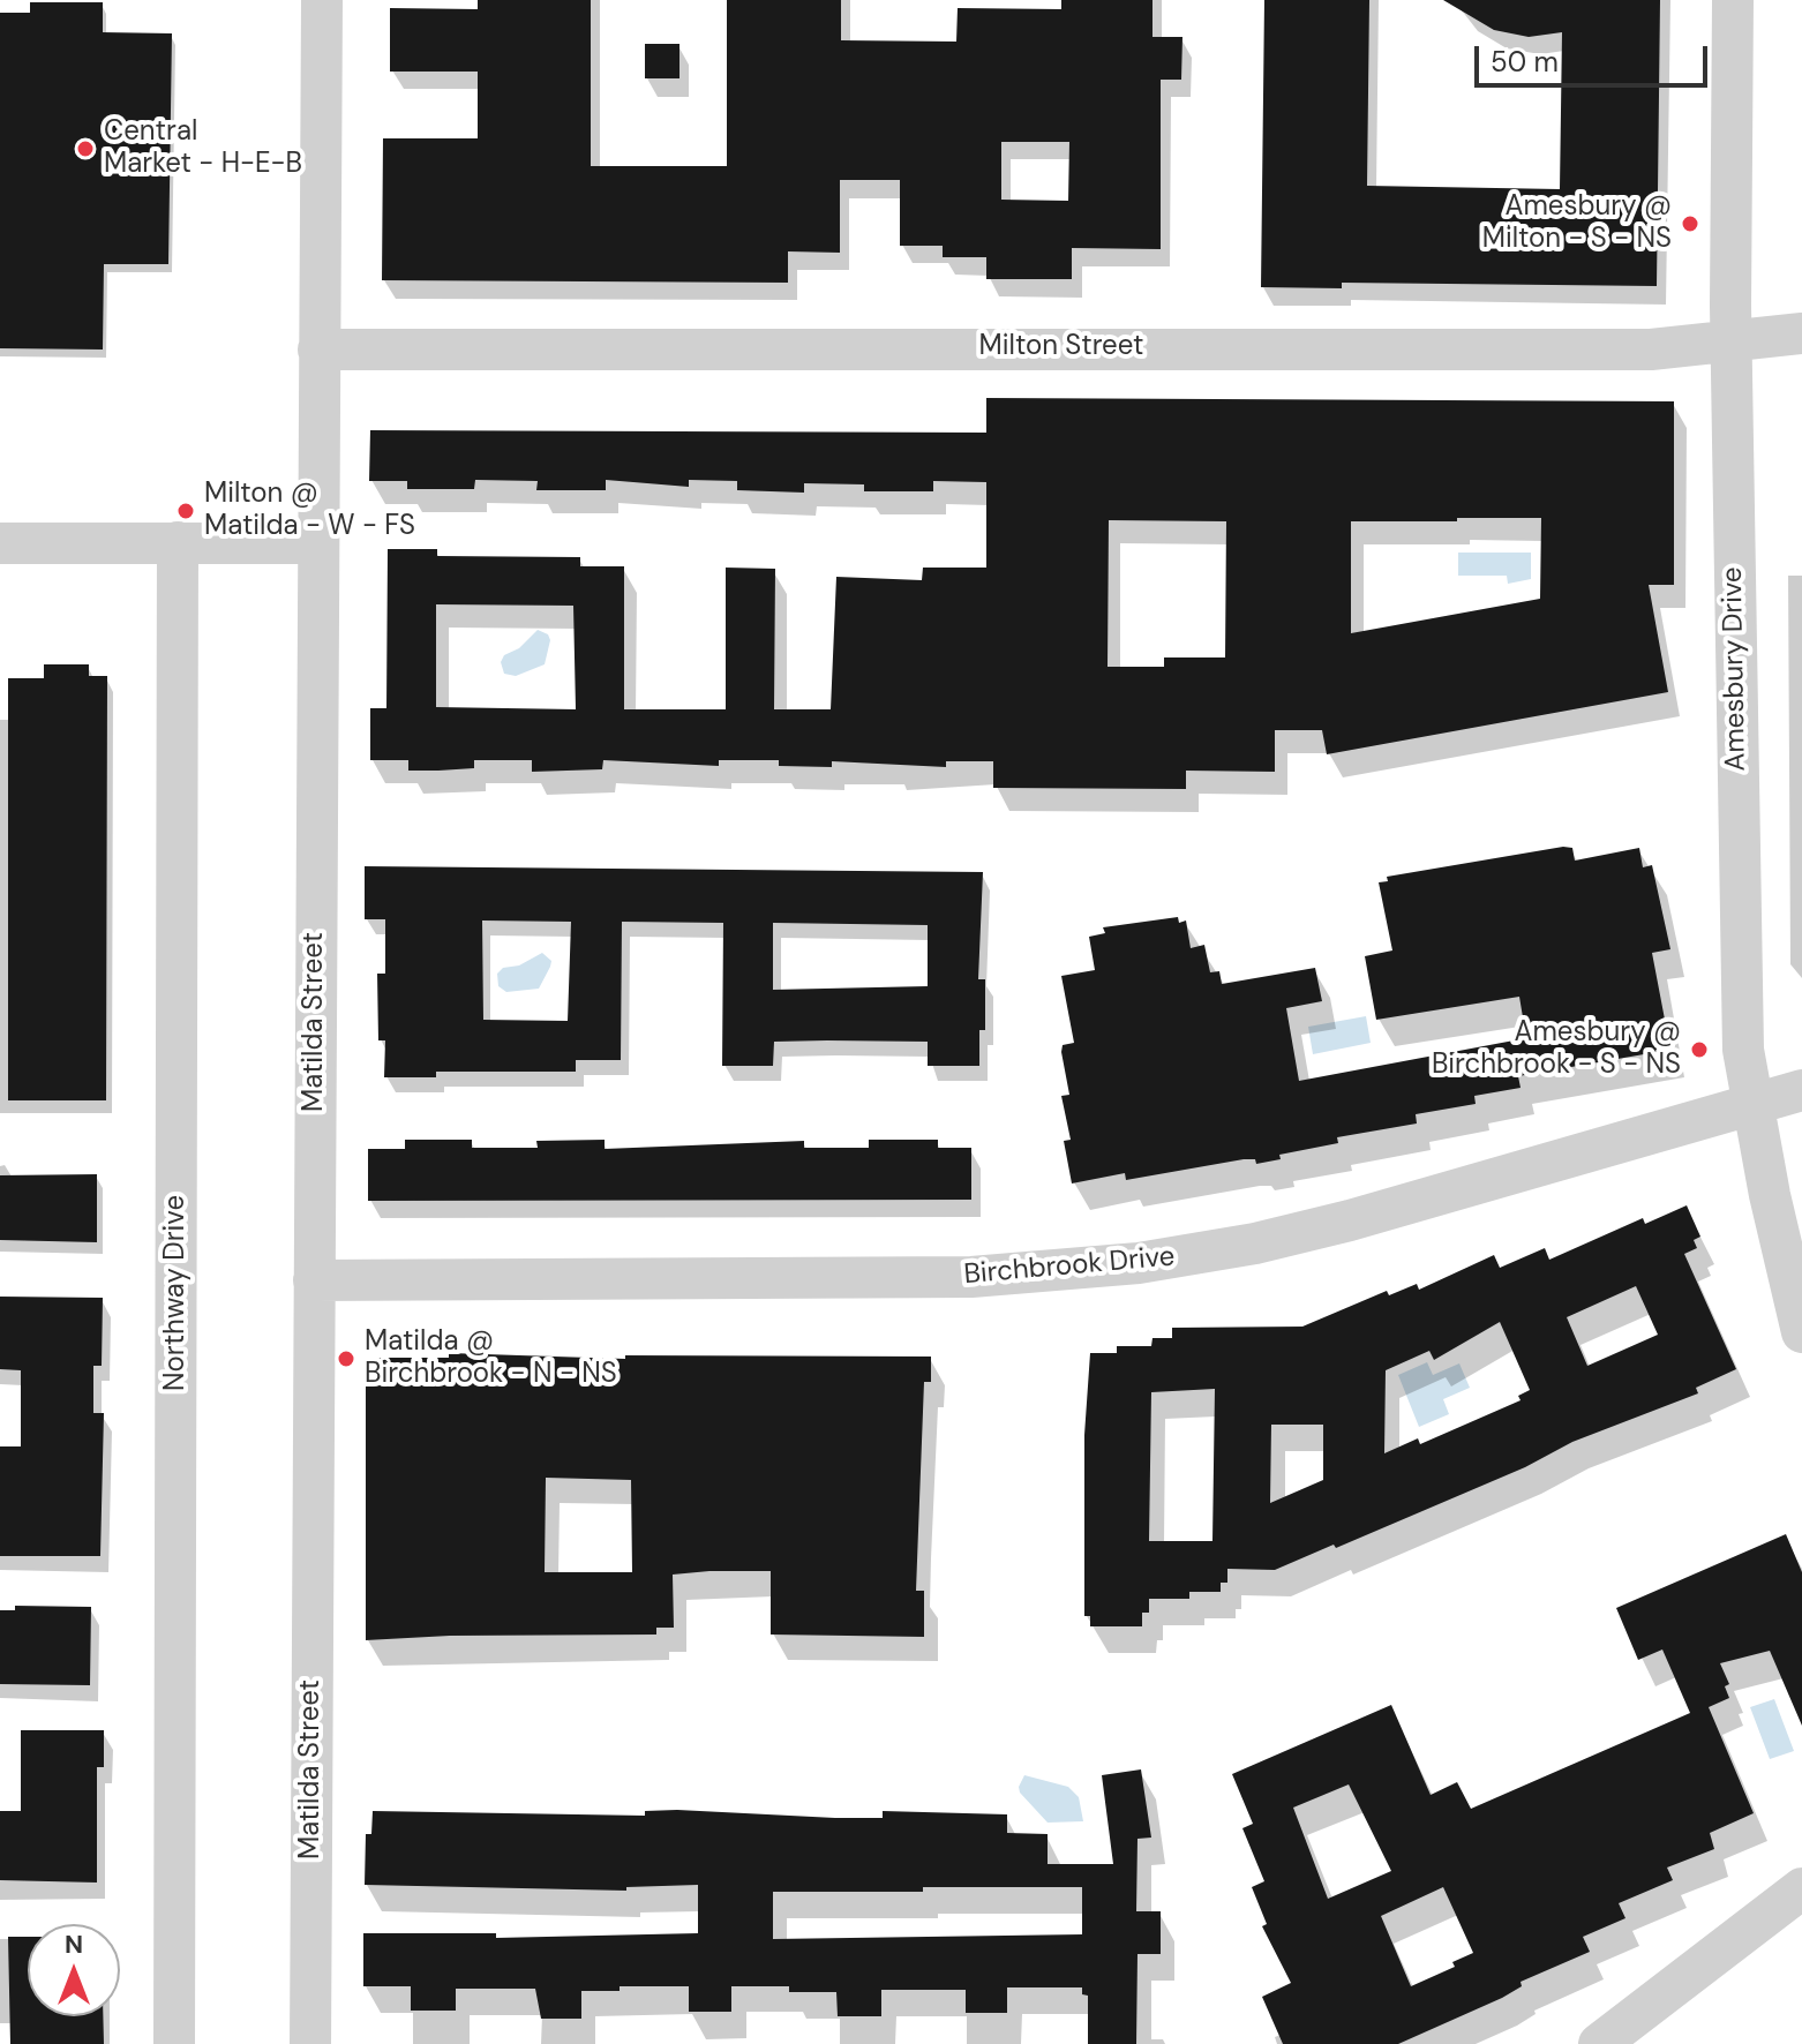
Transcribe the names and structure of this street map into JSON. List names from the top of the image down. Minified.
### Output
{"streets":{"street":["Milton Street","Amesbury Drive","Matilda Street","Birchbrook Drive","Northway Drive"]},"crossings":[["Milton Street","Amesbury Drive"],["Milton Street","Matilda Street"],["Amesbury Drive","Birchbrook Drive"],["Matilda Street","Birchbrook Drive"]],"places":["Central Market - H-E-B","Amesbury @ Milton - S - NS","Milton @ Matilda - W - FS","Amesbury @ Birchbrook - S - NS","Matilda @ Birchbrook - N - NS"],"scale_bar":"50 m","north":"top"}
